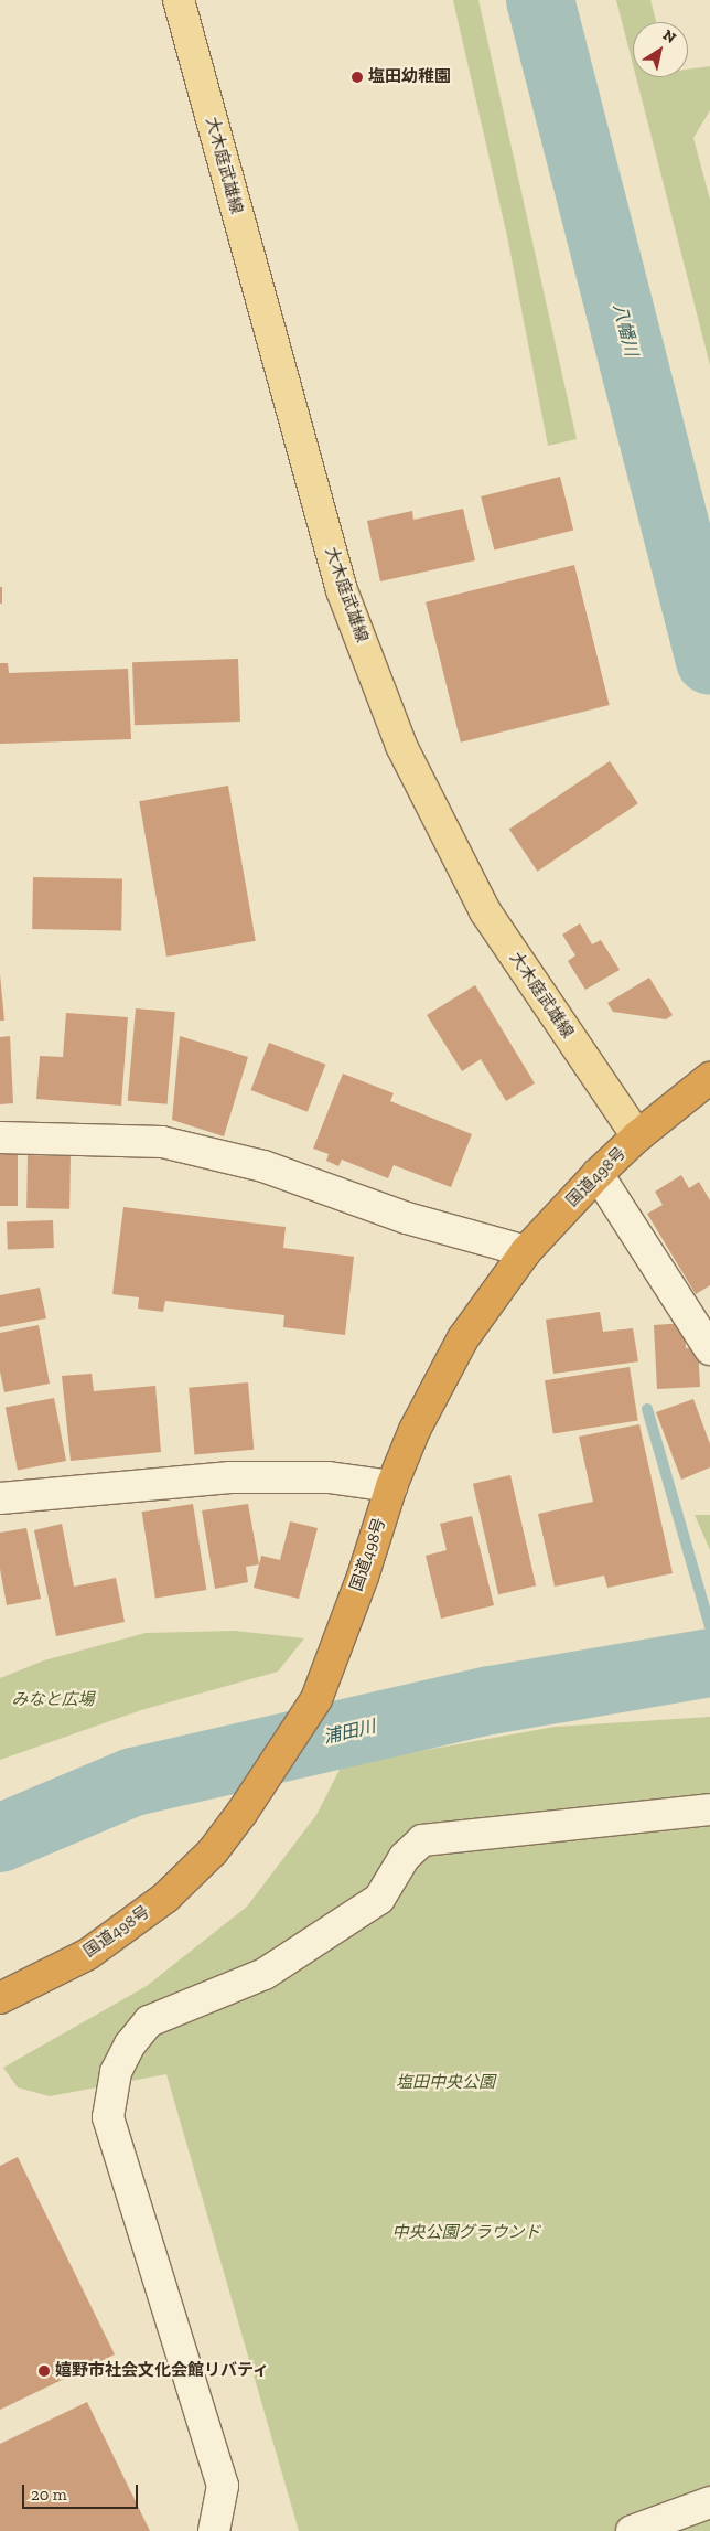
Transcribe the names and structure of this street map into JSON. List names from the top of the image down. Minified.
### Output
{"streets":{"highway":["国道498号"],"main road":["大木庭武雄線"]},"crossings":[["大木庭武雄線","国道498号"]],"water":["八幡川","浦田川"],"parks":["みなと広場","塩田中央公園","中央公園グラウンド"],"places":["塩田幼稚園","嬉野市社会文化会館リバティ"],"scale_bar":"20 m","north":"top right"}
